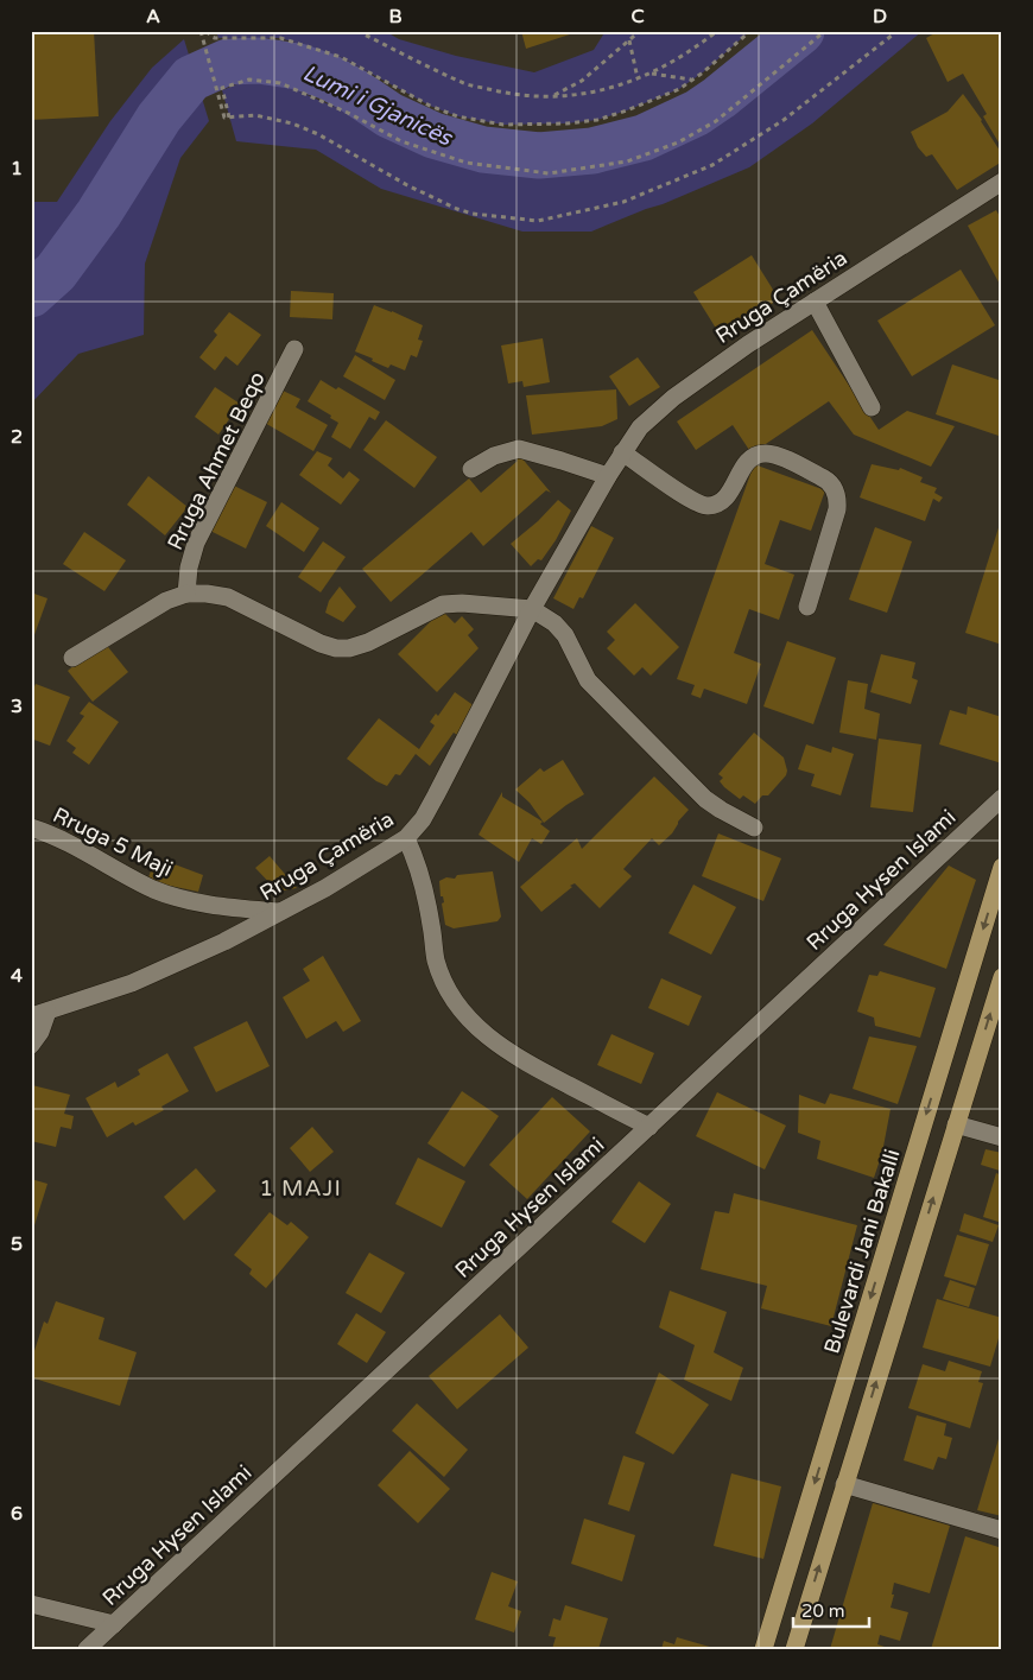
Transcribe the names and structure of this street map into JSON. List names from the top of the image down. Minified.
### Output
{"streets":{"main road":["Bulevardi Jani Bakalli"],"street":["Rruga Çamëria","Rruga Ahmet Beqo","Rruga 5 Maji","Rruga Hysen Islami"]},"crossings":[["Rruga Çamëria","Rruga 5 Maji"]],"districts":["1 MAJI"],"water":["Lumi i Gjanicës"],"scale_bar":"20 m","grid":{"columns":["A","B","C","D"],"rows":["1","2","3","4","5","6"]}}
